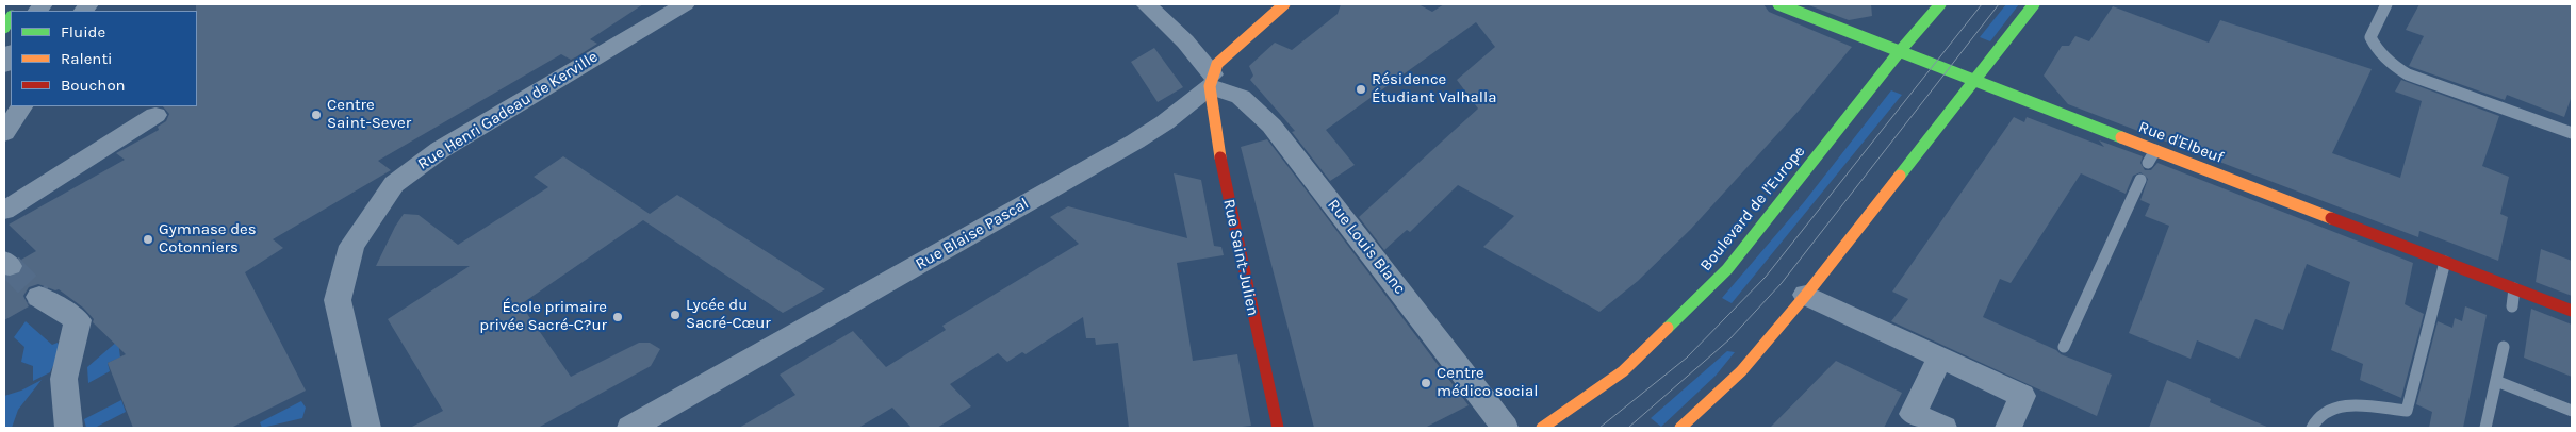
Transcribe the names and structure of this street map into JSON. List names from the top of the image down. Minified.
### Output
{"streets":{"main road":["Rue d'Elbeuf","Boulevard de l'Europe","Rue Blaise Pascal","Rue Saint-Julien"],"street":["Rue Henri Gadeau de Kerville","Rue Louis Blanc"]},"crossings":[["Rue d'Elbeuf","Boulevard de l'Europe"],["Rue Blaise Pascal","Rue Louis Blanc"],["Rue Blaise Pascal","Rue Saint-Julien"],["Rue Louis Blanc","Rue Saint-Julien"]],"places":["Résidence Étudiant Valhalla","Centre Saint-Sever","Gymnase des Cotonniers","Lycée du Sacré-Cœur","École primaire privée Sacré-C?ur","Centre médico social"],"legend":["Fluide","Ralenti","Bouchon"]}
